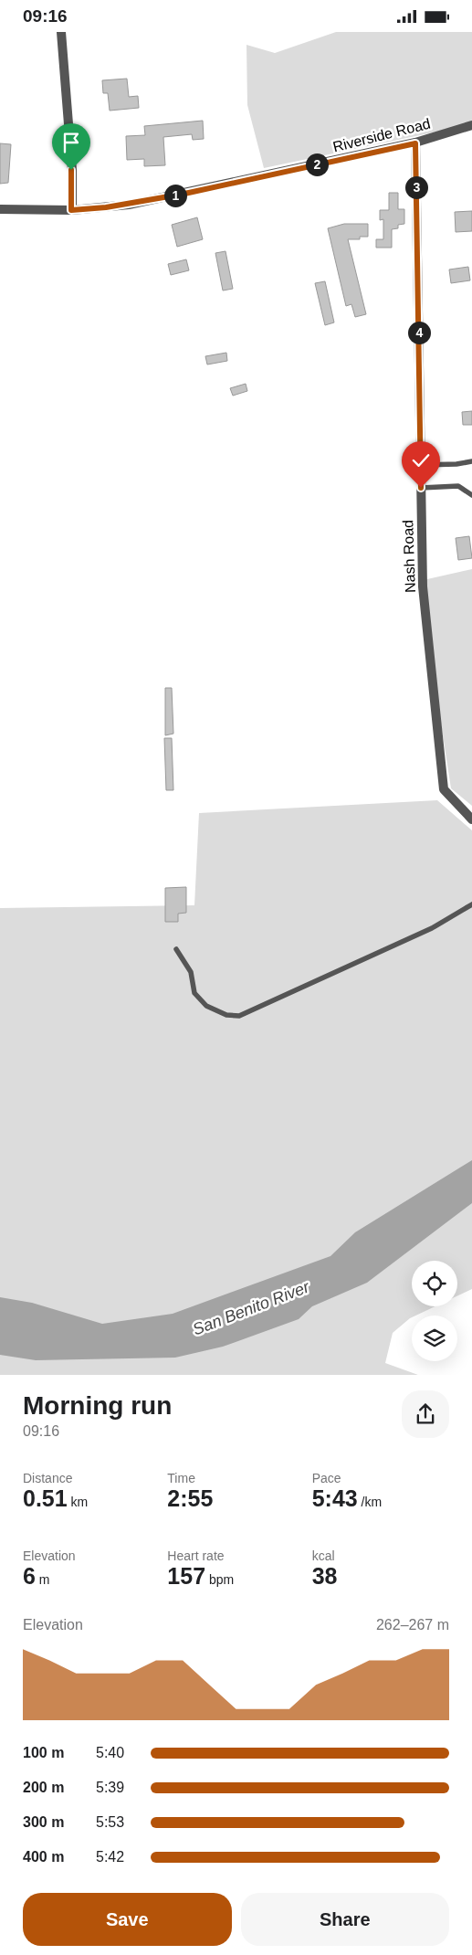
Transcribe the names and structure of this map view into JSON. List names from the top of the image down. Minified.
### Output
{"streets":{"street":["Riverside Road","Nash Road"]},"crossings":[["Riverside Road","Nash Road"]],"water":["San Benito River"],"page":{"status":"09:16","pins":["2","3","1","4"],"heading":["Morning run","09:16"],"stats":[["Distance","0.51 km"],["Time","2:55"],["Pace","5:43 /km"],["Elevation","6 m"],["Heart rate","157 bpm"],["kcal","38"]],"chart":["Elevation","262–267 m"],"list":[{"name":"100 m","note":"5:40"},{"name":"200 m","note":"5:39"},{"name":"300 m","note":"5:53"},{"name":"400 m","note":"5:42"}],"buttons":["Save","Share"]}}
